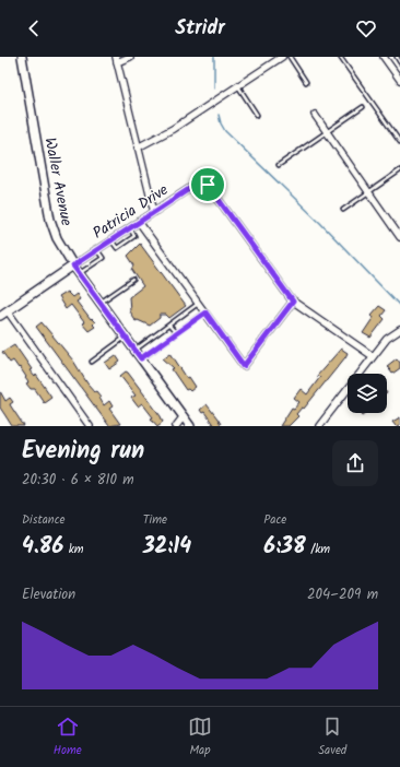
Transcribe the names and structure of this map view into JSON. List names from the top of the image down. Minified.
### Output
{"streets":{"street":["Waller Avenue","Patricia Drive"]},"crossings":[["Waller Avenue","Patricia Drive"]],"page":{"header":"Stridr","heading":["Evening run","20:30 · 6 × 810 m"],"stats":[["Distance","4.86 km"],["Time","32:14"],["Pace","6:38 /km"]],"chart":["Elevation","204–209 m"],"tabs":["Home","Map","Saved"]}}
